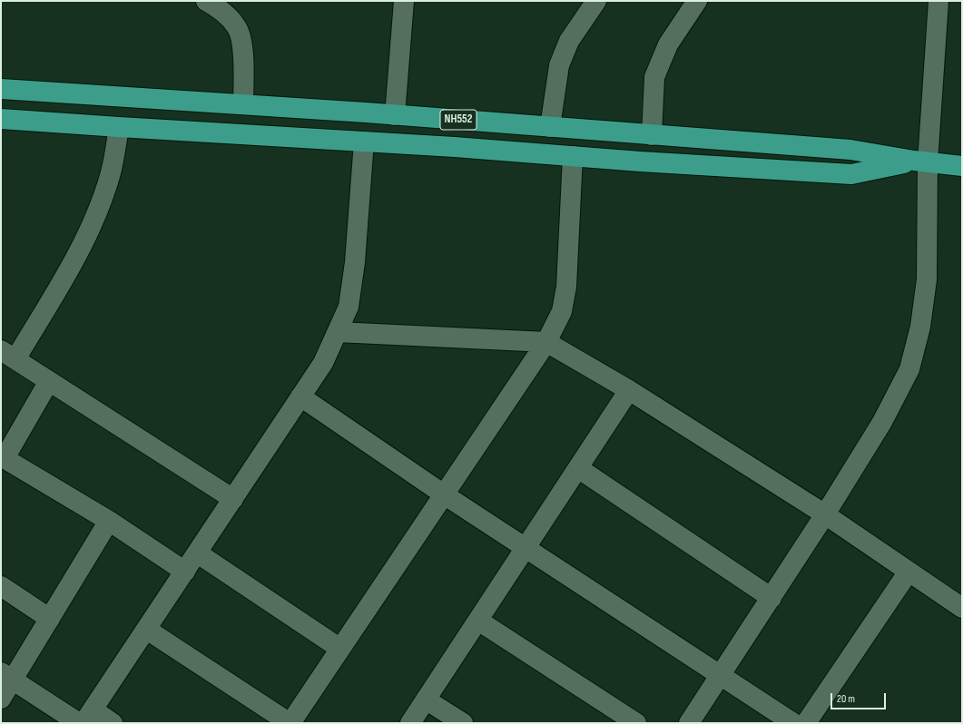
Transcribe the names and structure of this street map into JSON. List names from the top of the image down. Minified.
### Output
{"streets":{"highway":["NH552"]},"scale_bar":"20 m"}
